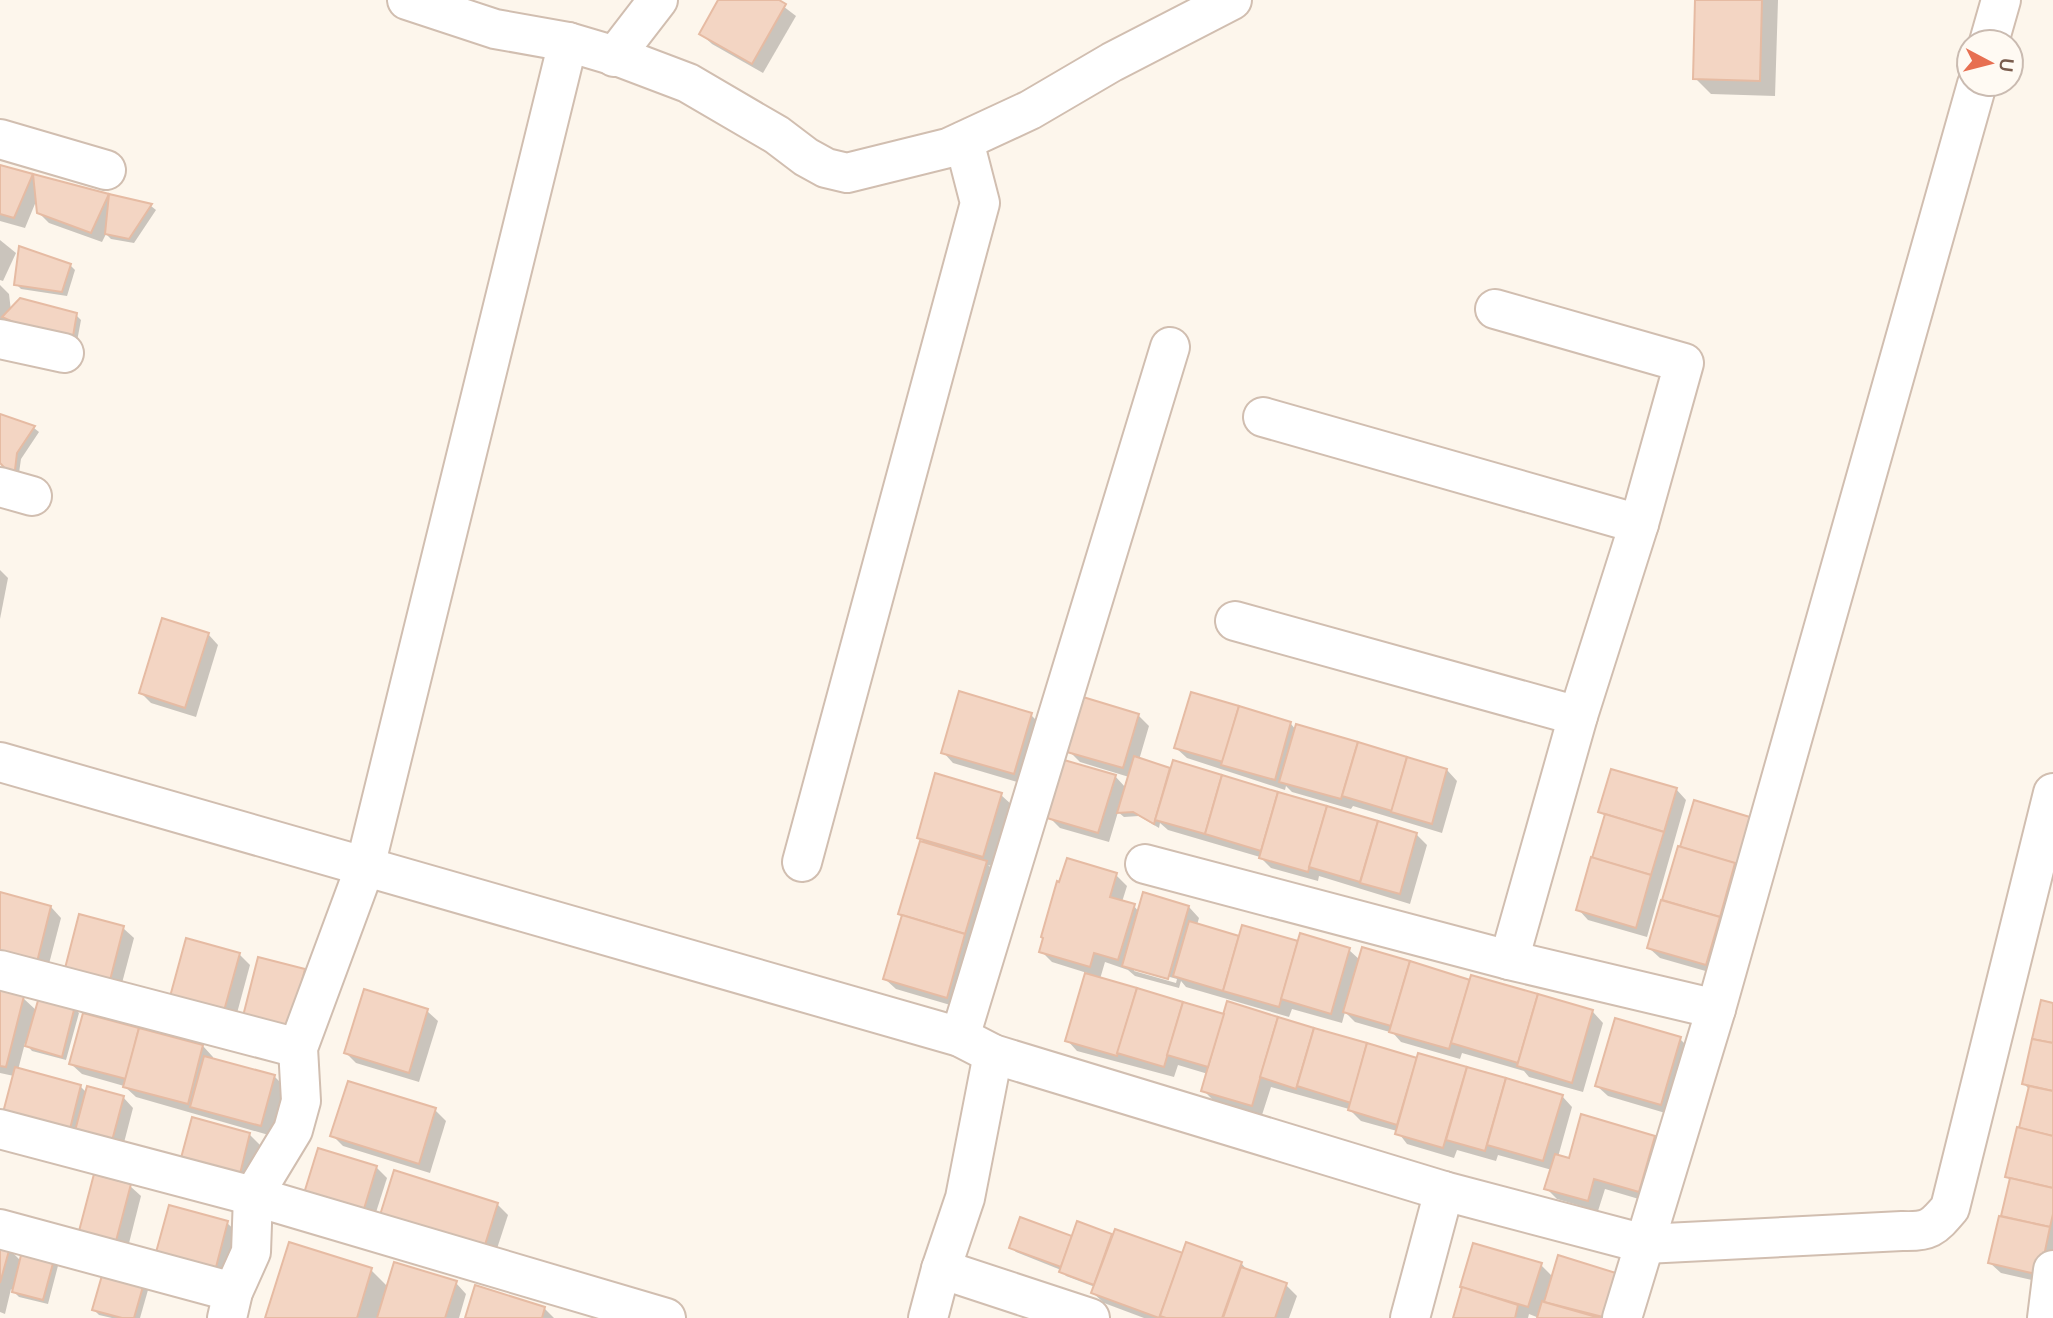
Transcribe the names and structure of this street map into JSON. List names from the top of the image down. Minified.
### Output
{"north":"right"}
